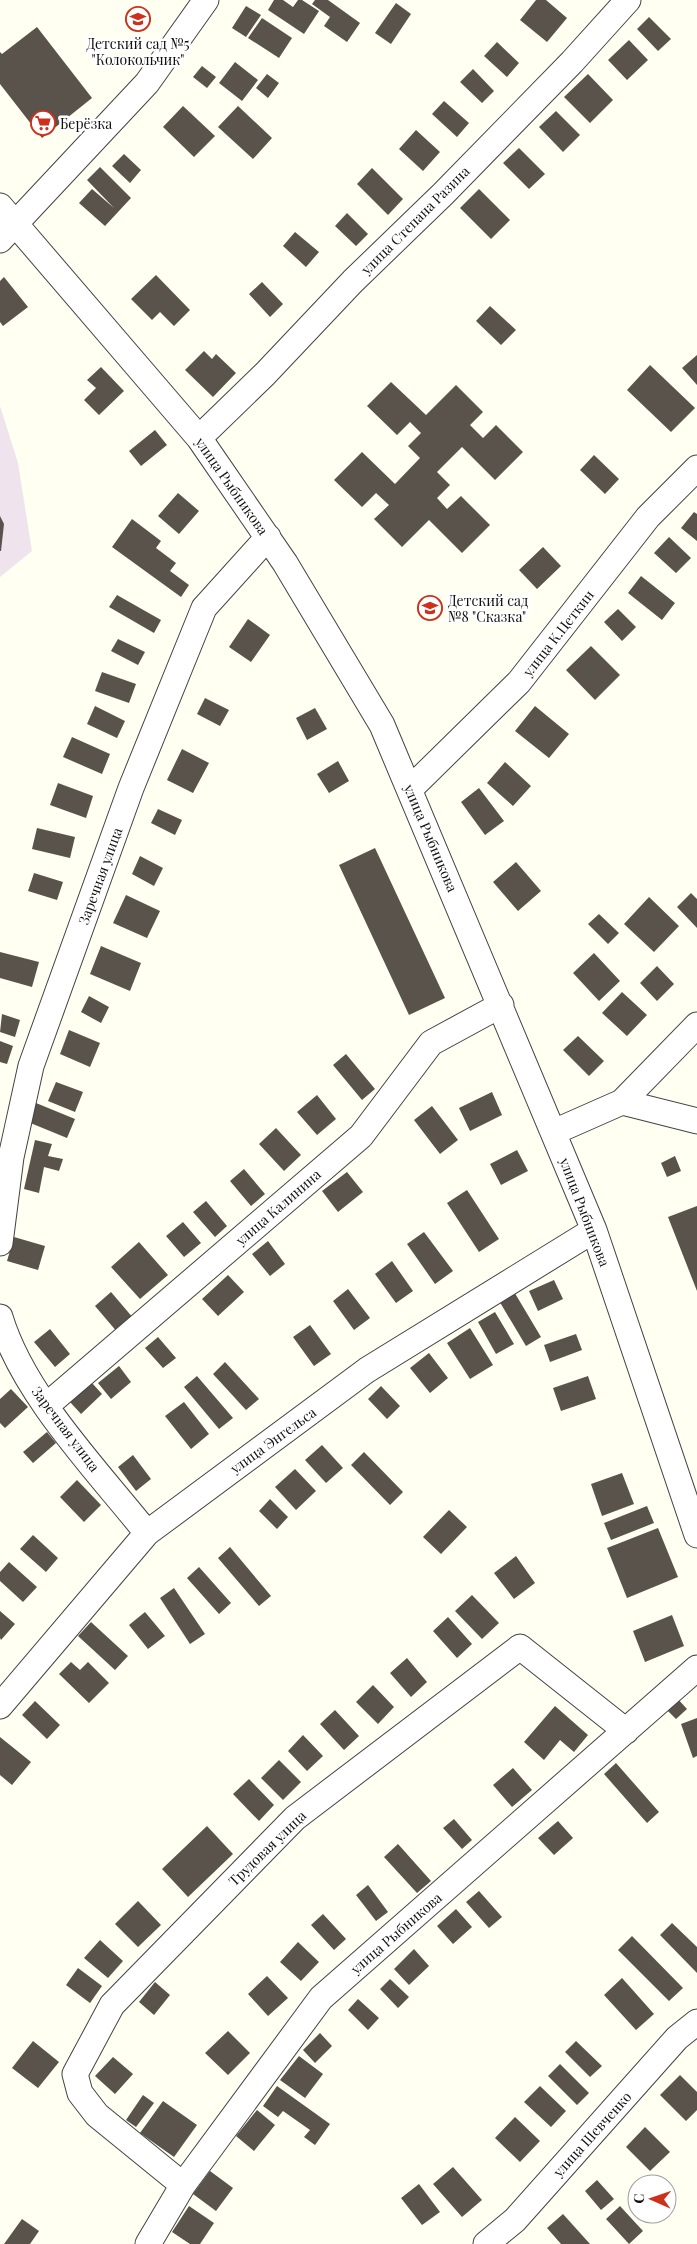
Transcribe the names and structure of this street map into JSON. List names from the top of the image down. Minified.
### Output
{"streets":{"street":["улица Степана Разина","улица Рыбникова","улица К.Цеткин","Заречная улица","улица Калинина","улица Энгельса","Трудовая улица","улица Шевченко"]},"crossings":[["улица Степана Разина","улица Рыбникова"],["улица Рыбникова","улица К.Цеткин"],["улица Рыбникова","Заречная улица"],["улица Рыбникова","улица Калинина"],["улица Рыбникова","улица Энгельса"],["улица Рыбникова","Трудовая улица"],["Заречная улица","улица Калинина"],["Заречная улица","улица Энгельса"]],"places":{"school or university":["Детский сад №5 \"Колокольчик\"","Детский сад №8 \"Сказка\""],"supermarket":["Берёзка"]},"north":"left"}
